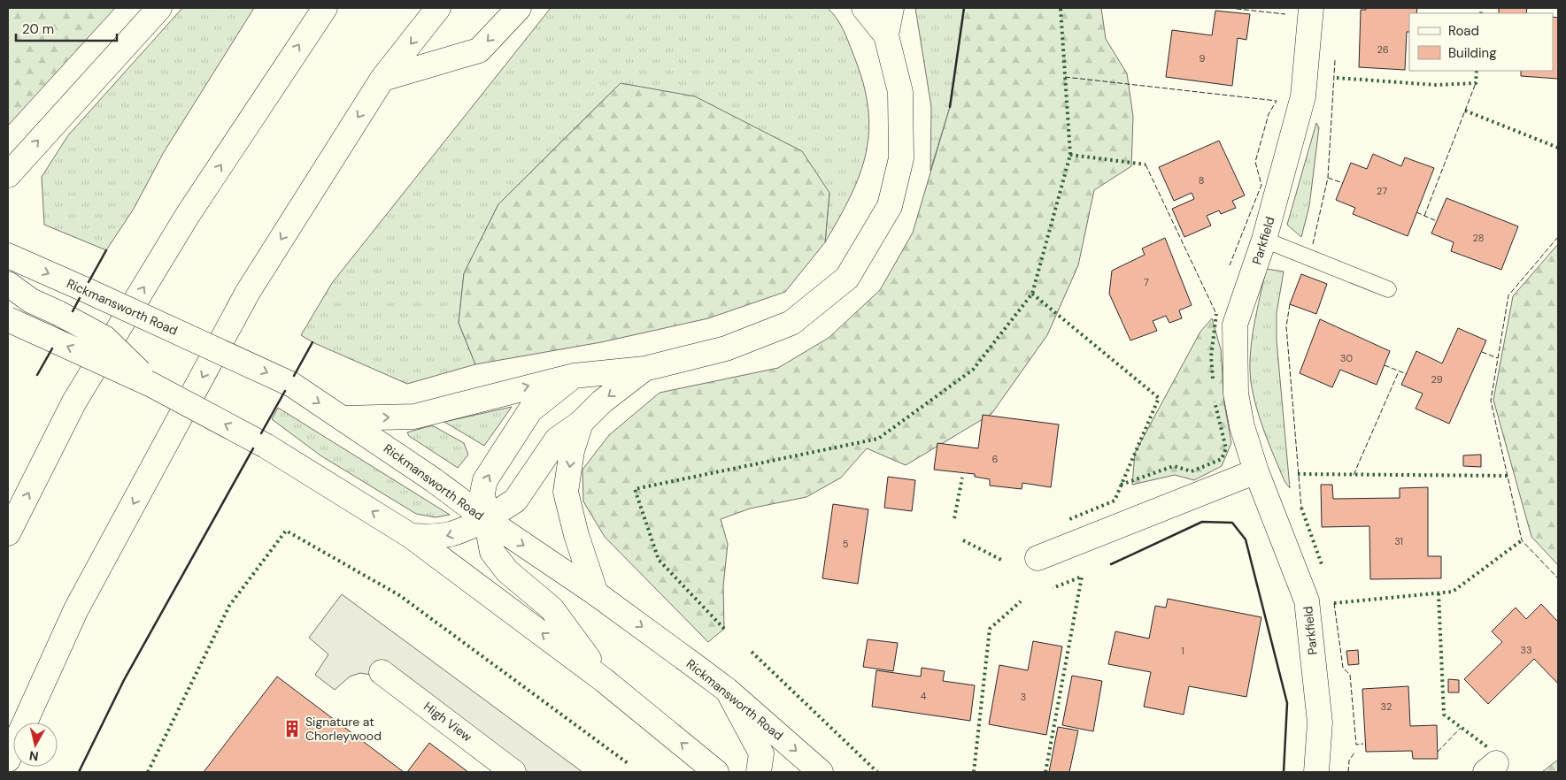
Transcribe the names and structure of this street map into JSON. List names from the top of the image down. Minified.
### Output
{"streets":{"main road":["Parkfield","Rickmansworth Road","High View"]},"places":{"building":["Signature at Chorleywood"]},"house_numbers":["26","9","8","27","28","7","30","29","6","31","5","33","1","4","3","32"],"legend":["Road","Building"],"scale_bar":"20 m","north":"bottom"}
